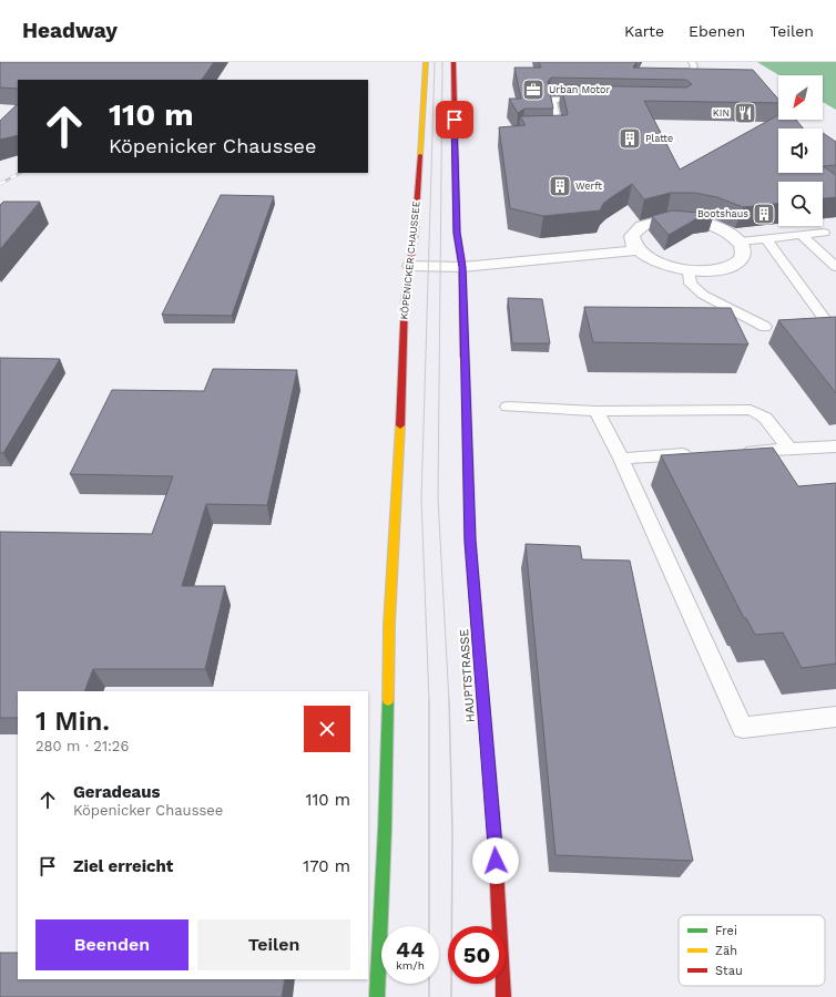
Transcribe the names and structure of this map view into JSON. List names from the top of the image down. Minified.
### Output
{"streets":{"main road":["KÖPENICKER CHAUSSEE","HAUPTSTRASSE"]},"places":{"office":["Urban Motor"],"restaurant":["KIN"],"building":["Platte","Werft","Bootshaus"]},"legend":["Frei","Zäh","Stau"],"north":"bottom left","page":{"header":"Headway","nav":["Karte","Ebenen","Teilen"],"turn":["110 m","Köpenicker Chaussee"],"heading":["1 Min.","280 m · 21:26"],"list":[{"name":"Geradeaus","note":"Köpenicker Chaussee","value":"110 m"},{"name":"Ziel erreicht","value":"170 m"}],"buttons":["Beenden","Teilen"],"speed":"44 km/h","limit":"50"}}
